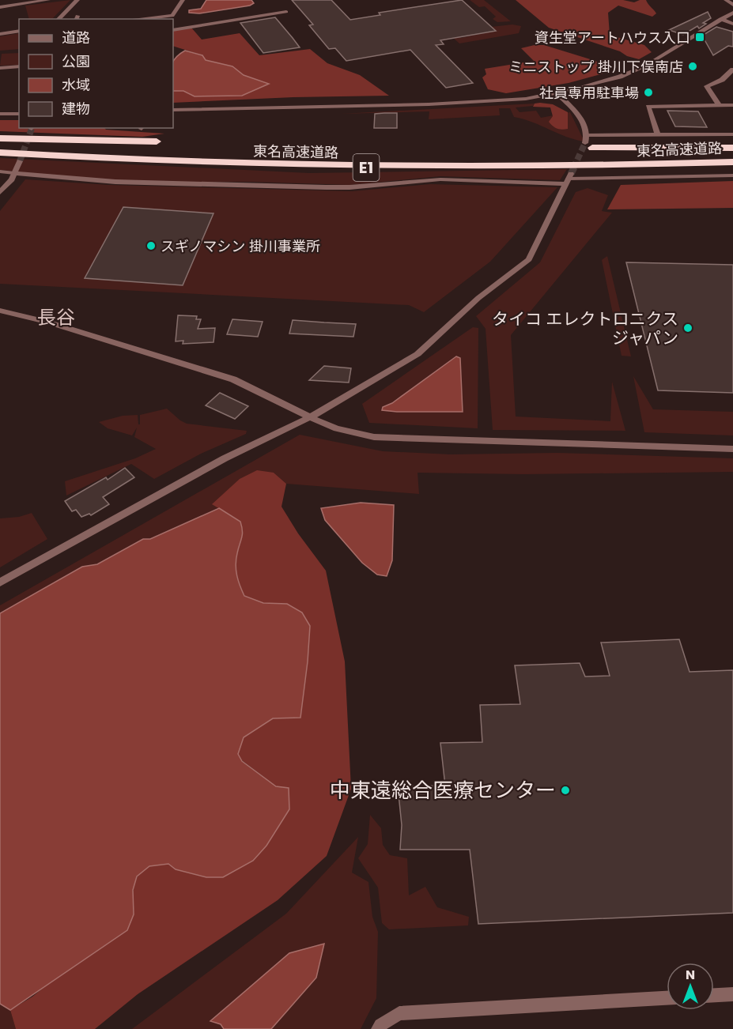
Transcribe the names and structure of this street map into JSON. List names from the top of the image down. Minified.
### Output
{"streets":{"highway":["東名高速道路","E1"]},"districts":["長谷"],"places":{"transit":["資生堂アートハウス入口"],"other":["ミニストップ 掛川下俣南店","社員専用駐車場","スギノマシン 掛川事業所","タイコ エレクトロニクス ジャパン","中東遠総合医療センター"]},"legend":["道路","公園","水域","建物"],"north":"top"}
